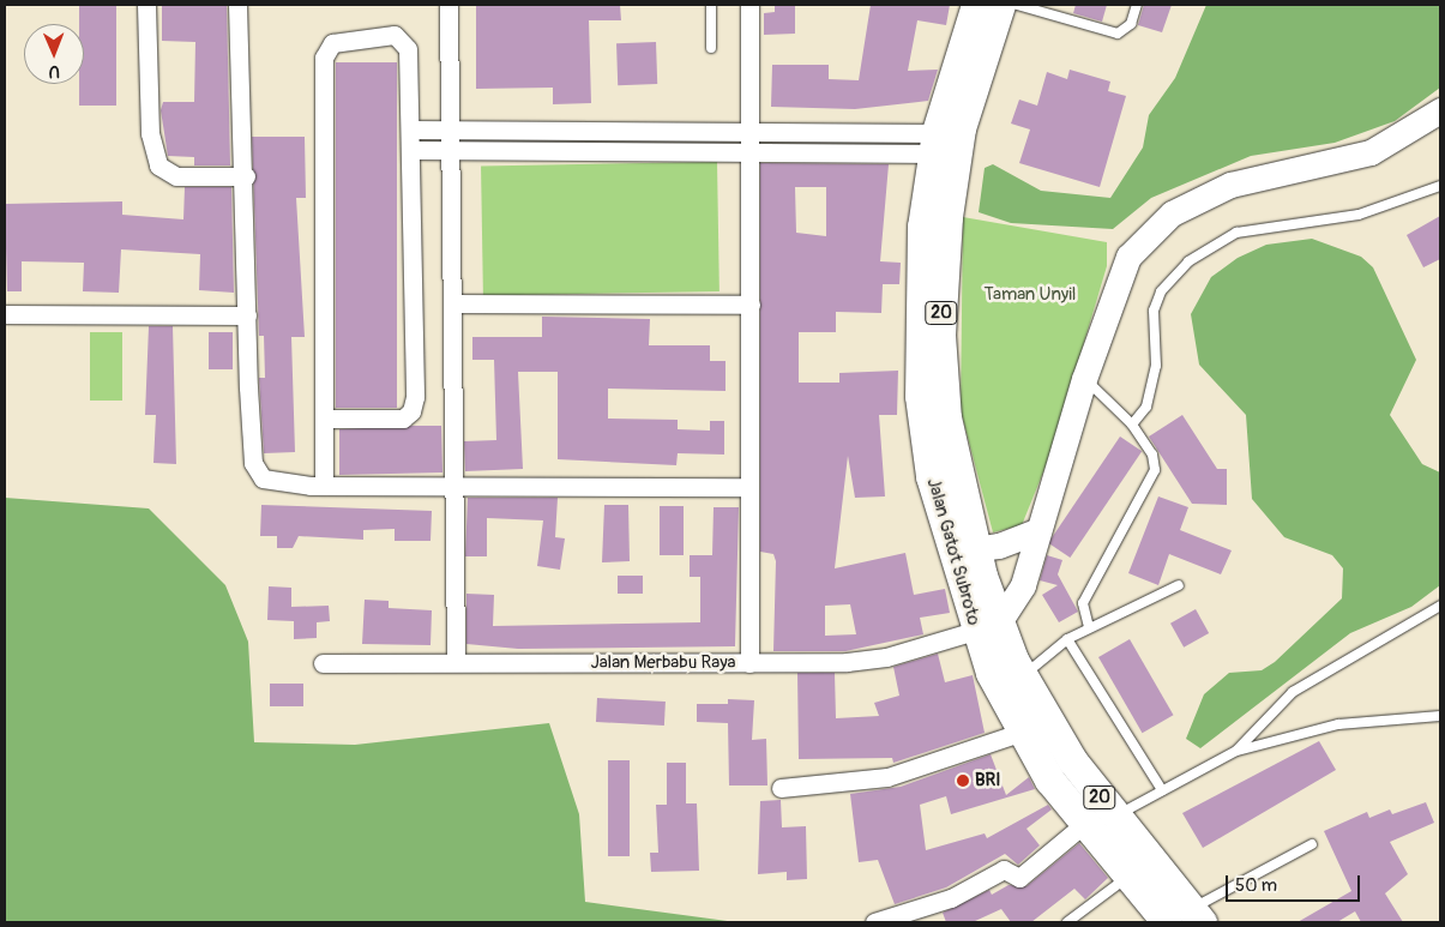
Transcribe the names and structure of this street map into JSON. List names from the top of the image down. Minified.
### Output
{"streets":{"highway":["20","Jalan Gatot Subroto"],"street":["Jalan Merbabu Raya"]},"crossings":[["20","Jalan Gatot Subroto"],["Jalan Gatot Subroto","Jalan Merbabu Raya"]],"parks":["Taman Unyil"],"places":["BRI"],"scale_bar":"50 m","north":"bottom"}
